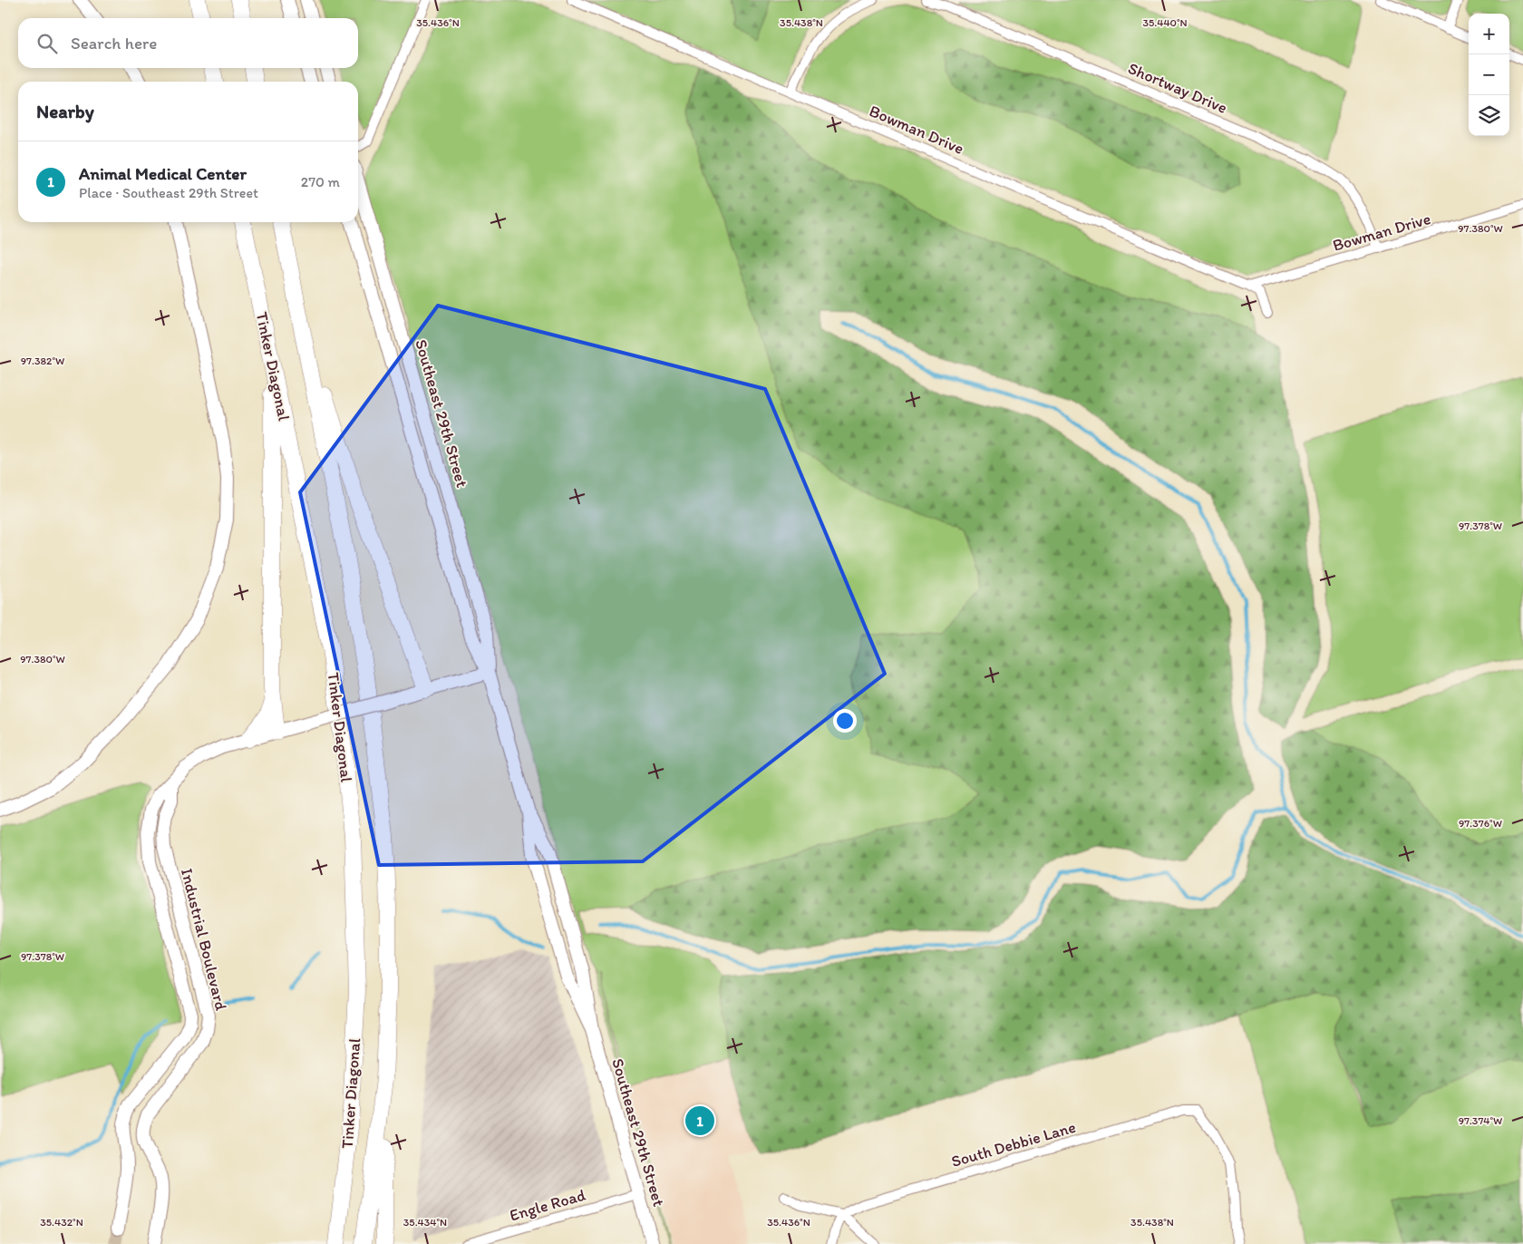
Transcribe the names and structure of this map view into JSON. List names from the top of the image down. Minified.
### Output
{"streets":{"highway":["Tinker Diagonal"],"main road":["Southeast 29th Street","Industrial Boulevard"],"street":["Shortway Drive","Bowman Drive","South Debbie Lane","Engle Road"]},"crossings":[["Shortway Drive","Bowman Drive"],["Southeast 29th Street","Industrial Boulevard"],["Southeast 29th Street","Engle Road"]],"page":{"map_buttons":["+","−"],"search":"Search here","heading":"Nearby","list":[{"mark":"1","name":"Animal Medical Center","note":"Place · Southeast 29th Street","value":"270 m"}],"pins":"1"},"coordinates":["35.436°N","35.438°N","35.440°N","97.380°W","97.382°W","97.378°W","97.376°W","97.374°W","35.432°N","35.434°N"]}
